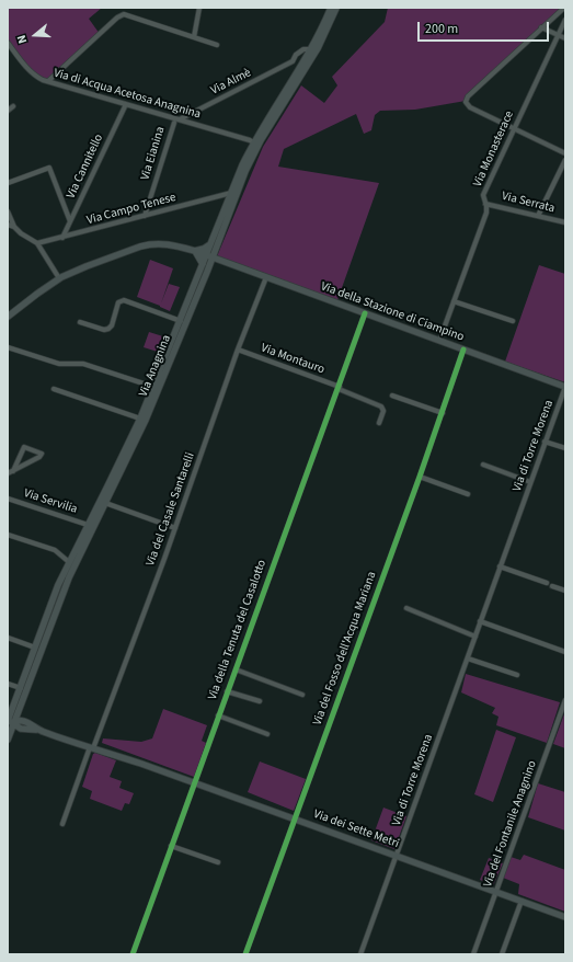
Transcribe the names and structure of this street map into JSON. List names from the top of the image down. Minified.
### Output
{"streets":{"main road":["Via della Stazione di Ciampino","Via Anagnina","Via dei Sette Metri"],"street":["Via Almè","Via di Acqua Acetosa Anagnina","Via Monasterace","Via Eianina","Via Cannitello","Via Serrata","Via Campo Tenese","Via Montauro","Via di Torre Morena","Via Servilia","Via del Casale Santarelli","Via della Tenuta del Casalotto","Via del Fosso dell'Acqua Mariana","Via del Fontanile Anagnino"]},"crossings":[["Via Almè","Via di Acqua Acetosa Anagnina"],["Via Almè","Via Anagnina"],["Via di Acqua Acetosa Anagnina","Via Cannitello"],["Via di Acqua Acetosa Anagnina","Via Anagnina"],["Via Monasterace","Via Serrata"],["Via Monasterace","Via della Stazione di Ciampino"],["Via Eianina","Via Campo Tenese"],["Via Cannitello","Via Campo Tenese"],["Via Campo Tenese","Via Anagnina"],["Via della Stazione di Ciampino","Via Anagnina"],["Via della Stazione di Ciampino","Via di Torre Morena"],["Via della Stazione di Ciampino","Via del Casale Santarelli"],["Via della Stazione di Ciampino","Via della Tenuta del Casalotto"],["Via della Stazione di Ciampino","Via del Fosso dell'Acqua Mariana"],["Via Montauro","Via del Casale Santarelli"],["Via Montauro","Via della Tenuta del Casalotto"],["Via Anagnina","Via Servilia"],["Via Anagnina","Via dei Sette Metri"],["Via di Torre Morena","Via dei Sette Metri"],["Via del Casale Santarelli","Via dei Sette Metri"],["Via della Tenuta del Casalotto","Via dei Sette Metri"],["Via del Fosso dell'Acqua Mariana","Via dei Sette Metri"],["Via del Fontanile Anagnino","Via dei Sette Metri"]],"scale_bar":"200 m","north":"left"}
